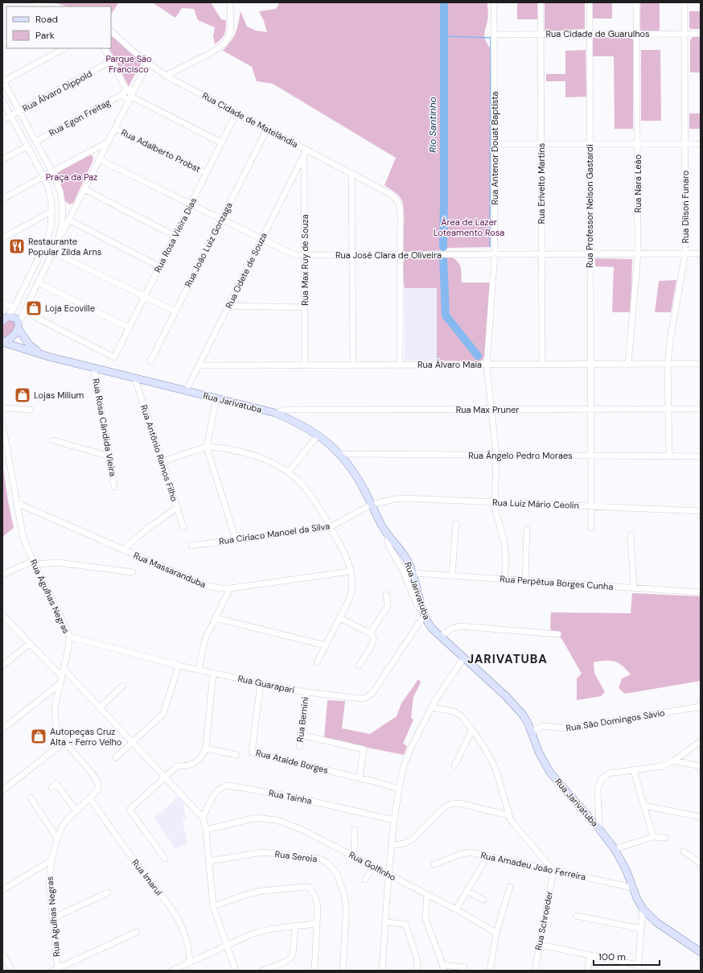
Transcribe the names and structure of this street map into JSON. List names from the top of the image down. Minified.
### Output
{"streets":{"main road":["Rua Jarivatuba"],"street":["Rua Cidade de Guarulhos","Rua Álvaro Dippold","Rua Egon Freitag","Rua Cidade de Matelândia","Rua Antenor Douat Baptista","Rua Adalberto Probst","Rua Erivelto Martins","Rua Nara Leão","Rua Professor Nelson Gastardi","Rua Dilson Funaro","Rua Rosa Vieira Dias","Rua João Luiz Gonzaga","Rua José Clara de Oliveira","Rua Max Ruy de Souza","Rua Odete de Souza","Rua Álvaro Maia","Rua Max Pruner","Rua Rosa Cândida Vieira","Rua Antônio Ramos Filho","Rua Ângelo Pedro Moraes","Rua Luiz Mário Ceolin","Rua Ciríaco Manoel da Silva","Rua Massaranduba","Rua Perpétua Borges Cunha","Rua Agulhas Negras","Rua Guarapari","Rua Bernini","Rua São Domingos Sávio","Rua Ataíde Borges","Rua Tainha","Rua Sereia","Rua Golfinho","Rua Amadeu João Ferreira","Rua Imaruí","Rua Schroeder"]},"crossings":[["Rua Cidade de Guarulhos","Rua Antenor Douat Baptista"],["Rua Cidade de Guarulhos","Rua Erivelto Martins"],["Rua Cidade de Guarulhos","Rua Nara Leão"],["Rua Cidade de Guarulhos","Rua Professor Nelson Gastardi"],["Rua Cidade de Guarulhos","Rua Dilson Funaro"],["Rua Cidade de Matelândia","Rua Rosa Vieira Dias"],["Rua Cidade de Matelândia","Rua João Luiz Gonzaga"],["Rua Cidade de Matelândia","Rua José Clara de Oliveira"],["Rua Cidade de Matelândia","Rua Max Ruy de Souza"],["Rua Cidade de Matelândia","Rua Odete de Souza"],["Rua Antenor Douat Baptista","Rua José Clara de Oliveira"],["Rua Antenor Douat Baptista","Rua Álvaro Maia"],["Rua Antenor Douat Baptista","Rua Max Pruner"],["Rua Antenor Douat Baptista","Rua Ângelo Pedro Moraes"],["Rua Antenor Douat Baptista","Rua Luiz Mário Ceolin"],["Rua Antenor Douat Baptista","Rua Perpétua Borges Cunha"],["Rua Adalberto Probst","Rua Rosa Vieira Dias"],["Rua Erivelto Martins","Rua José Clara de Oliveira"],["Rua Erivelto Martins","Rua Álvaro Maia"],["Rua Nara Leão","Rua José Clara de Oliveira"],["Rua Nara Leão","Rua Álvaro Maia"],["Rua Professor Nelson Gastardi","Rua José Clara de Oliveira"],["Rua Professor Nelson Gastardi","Rua Álvaro Maia"],["Rua Professor Nelson Gastardi","Rua Max Pruner"],["Rua Professor Nelson Gastardi","Rua Ângelo Pedro Moraes"],["Rua Professor Nelson Gastardi","Rua Luiz Mário Ceolin"],["Rua Dilson Funaro","Rua José Clara de Oliveira"],["Rua Dilson Funaro","Rua Álvaro Maia"],["Rua Dilson Funaro","Rua Max Pruner"],["Rua Dilson Funaro","Rua Ângelo Pedro Moraes"],["Rua Rosa Vieira Dias","Rua José Clara de Oliveira"],["Rua João Luiz Gonzaga","Rua José Clara de Oliveira"],["Rua José Clara de Oliveira","Rua Max Ruy de Souza"],["Rua José Clara de Oliveira","Rua Odete de Souza"],["Rua Max Ruy de Souza","Rua Odete de Souza"],["Rua Max Ruy de Souza","Rua Álvaro Maia"],["Rua Odete de Souza","Rua Álvaro Maia"],["Rua Odete de Souza","Rua Jarivatuba"],["Rua Jarivatuba","Rua Max Pruner"],["Rua Jarivatuba","Rua Rosa Cândida Vieira"],["Rua Jarivatuba","Rua Antônio Ramos Filho"],["Rua Jarivatuba","Rua Ângelo Pedro Moraes"],["Rua Jarivatuba","Rua Luiz Mário Ceolin"],["Rua Jarivatuba","Rua Ciríaco Manoel da Silva"],["Rua Jarivatuba","Rua Perpétua Borges Cunha"],["Rua Jarivatuba","Rua Guarapari"],["Rua Jarivatuba","Rua São Domingos Sávio"],["Rua Jarivatuba","Rua Amadeu João Ferreira"],["Rua Luiz Mário Ceolin","Rua Ciríaco Manoel da Silva"],["Rua Massaranduba","Rua Agulhas Negras"],["Rua Agulhas Negras","Rua Guarapari"],["Rua Agulhas Negras","Rua Imaruí"],["Rua Guarapari","Rua Bernini"],["Rua Guarapari","Rua Ataíde Borges"],["Rua Amadeu João Ferreira","Rua Schroeder"]],"districts":["JARIVATUBA"],"water":["Rio Santinho"],"parks":["Parque São Francisco","Praça da Paz","Área de Lazer Loteamento Rosa"],"places":{"restaurant":["Restaurante Popular Zilda Arns"],"shop":["Loja Ecoville","Lojas Milium","Autopeças Cruz Alta - Ferro Velho"]},"legend":["Road","Park"],"scale_bar":"100 m"}
